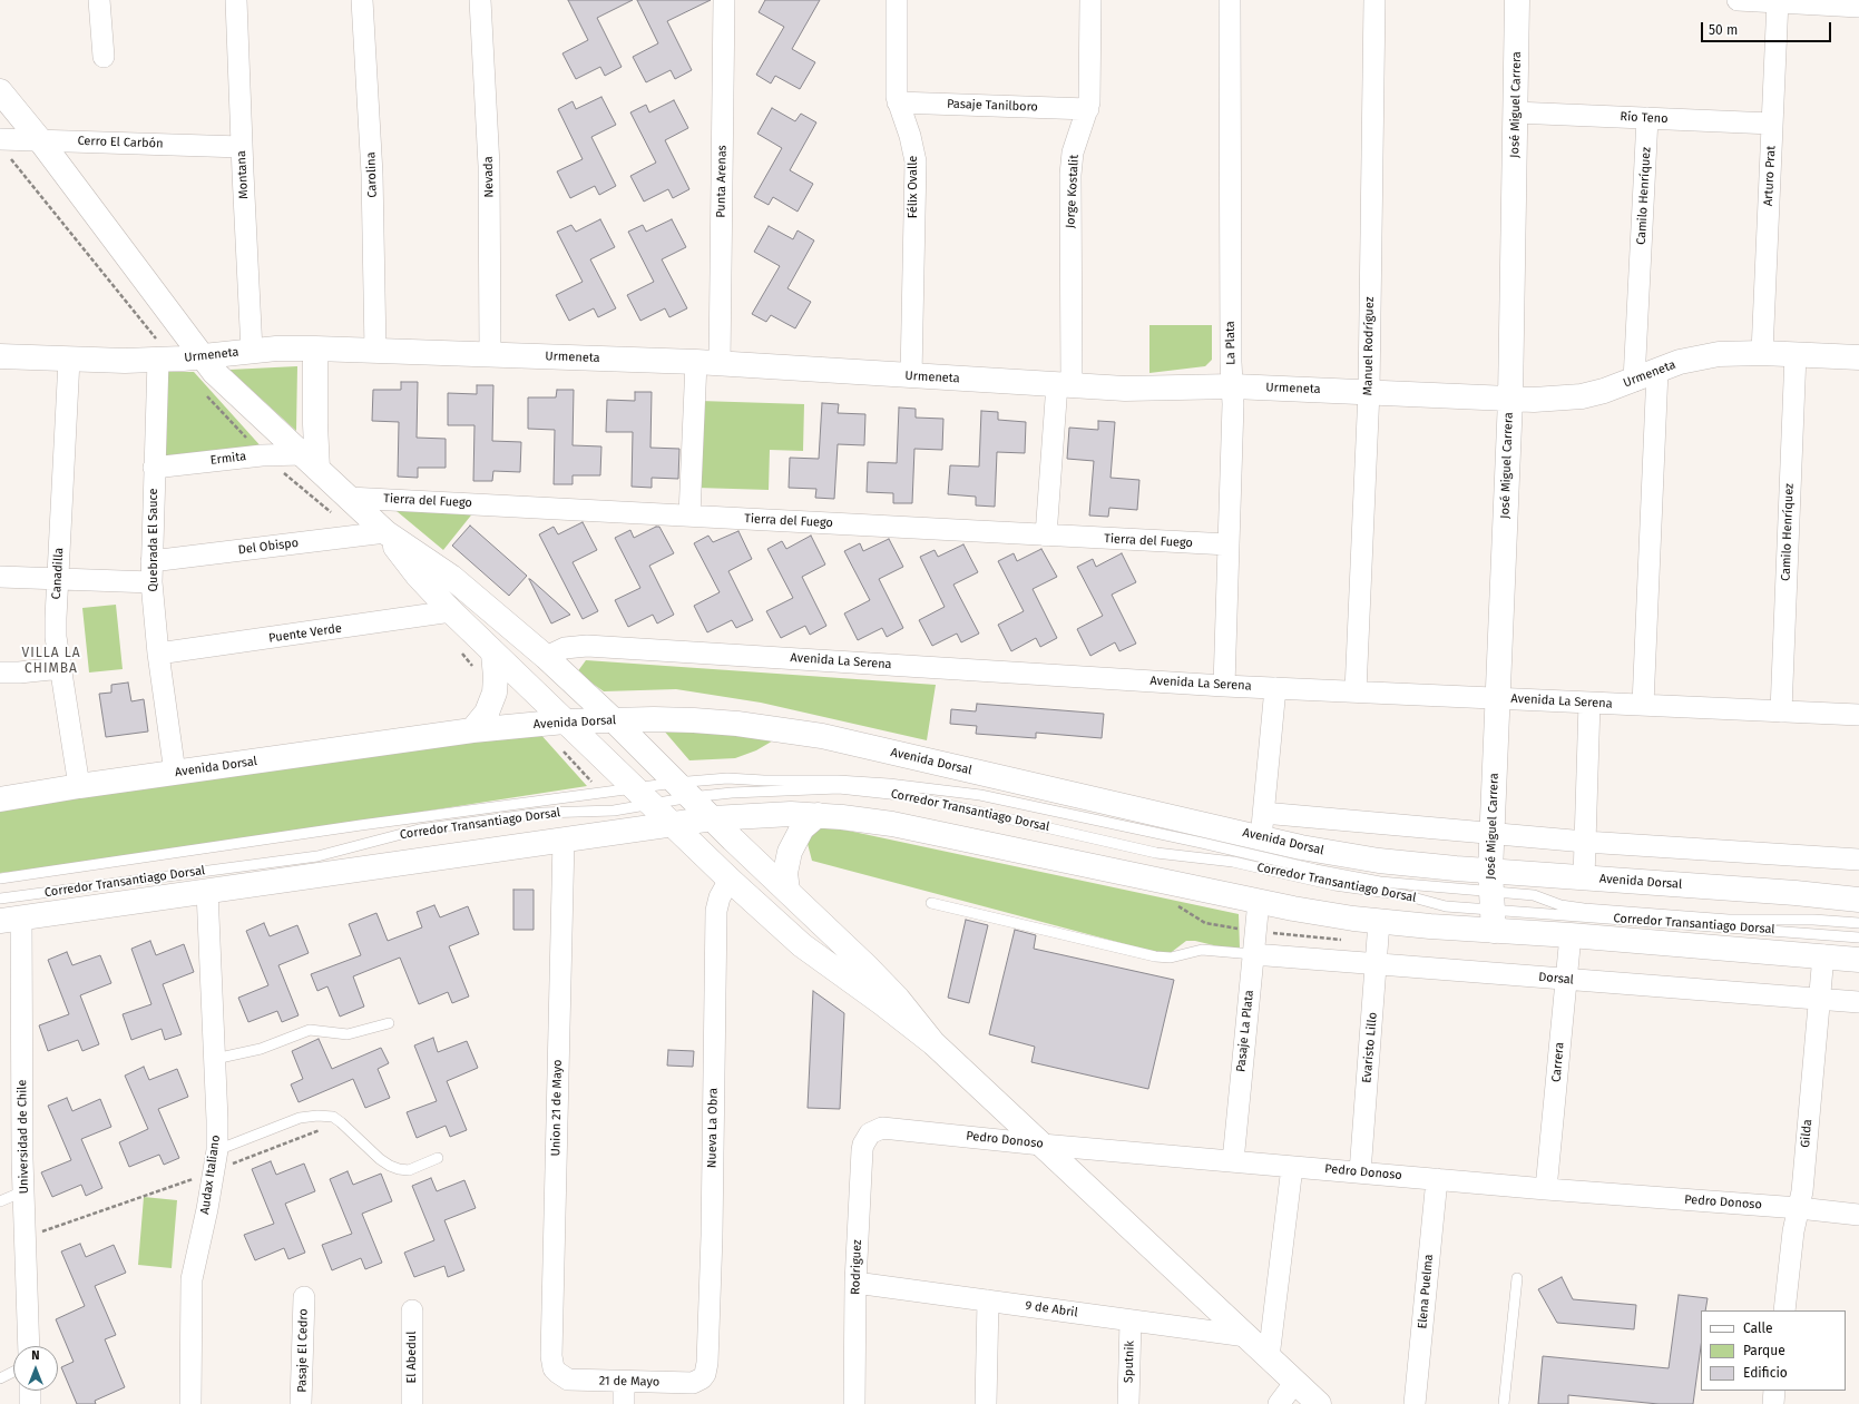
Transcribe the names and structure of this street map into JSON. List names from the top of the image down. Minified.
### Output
{"streets":{"main road":["José Miguel Carrera","Urmeneta","Avenida Dorsal"],"street":["Pasaje Tanilboro","Río Teno","Cerro El Carbón","Montana","Carolina","Arturo Prat","Nevada","Punta Arenas","Félix Ovalle","Jorge Kostalit","Camilo Henríquez","La Plata","Manuel Rodríguez","Ermita","Tierra del Fuego","Quebrada El Sauce","Del Obispo","Canadilla","Puente Verde","Avenida La Serena","Dorsal","Pasaje La Plata","Evaristo Lillo","Carrera","Union 21 de Mayo","Nueva La Obra","Gilda","Universidad de Chile","Pedro Donoso","Audax Italiano","Rodriguez","Elena Puelma","9 de Abril","Pasaje El Cedro","El Abedul","Sputnik","21 de Mayo"],"lane":["Corredor Transantiago Dorsal"]},"crossings":[["José Miguel Carrera","Río Teno"],["José Miguel Carrera","Urmeneta"],["José Miguel Carrera","Avenida La Serena"],["José Miguel Carrera","Avenida Dorsal"],["José Miguel Carrera","Corredor Transantiago Dorsal"],["Pasaje Tanilboro","Félix Ovalle"],["Pasaje Tanilboro","Jorge Kostalit"],["Río Teno","Arturo Prat"],["Río Teno","Camilo Henríquez"],["Cerro El Carbón","Montana"],["Montana","Urmeneta"],["Carolina","Urmeneta"],["Arturo Prat","Urmeneta"],["Nevada","Urmeneta"],["Punta Arenas","Urmeneta"],["Félix Ovalle","Urmeneta"],["Jorge Kostalit","Urmeneta"],["Jorge Kostalit","Tierra del Fuego"],["Camilo Henríquez","Urmeneta"],["Camilo Henríquez","Avenida La Serena"],["La Plata","Urmeneta"],["La Plata","Tierra del Fuego"],["La Plata","Avenida La Serena"],["Manuel Rodríguez","Urmeneta"],["Manuel Rodríguez","Avenida La Serena"],["Urmeneta","Quebrada El Sauce"],["Urmeneta","Canadilla"],["Ermita","Quebrada El Sauce"],["Quebrada El Sauce","Del Obispo"],["Quebrada El Sauce","Puente Verde"],["Quebrada El Sauce","Avenida Dorsal"],["Canadilla","Avenida Dorsal"],["Avenida Dorsal","Corredor Transantiago Dorsal"],["Avenida Dorsal","Pasaje La Plata"],["Avenida Dorsal","Evaristo Lillo"],["Avenida Dorsal","Carrera"],["Avenida Dorsal","Union 21 de Mayo"],["Avenida Dorsal","Gilda"],["Avenida Dorsal","Universidad de Chile"],["Avenida Dorsal","Audax Italiano"],["Dorsal","Pasaje La Plata"],["Dorsal","Evaristo Lillo"],["Dorsal","Carrera"],["Dorsal","Gilda"],["Pasaje La Plata","Pedro Donoso"],["Evaristo Lillo","Pedro Donoso"],["Carrera","Pedro Donoso"],["Union 21 de Mayo","21 de Mayo"],["Nueva La Obra","21 de Mayo"],["Gilda","Pedro Donoso"],["Pedro Donoso","Rodriguez"],["Pedro Donoso","Elena Puelma"],["Rodriguez","9 de Abril"],["9 de Abril","Sputnik"]],"districts":["VILLA LA CHIMBA"],"legend":["Calle","Parque","Edificio"],"scale_bar":"50 m","north":"top"}
